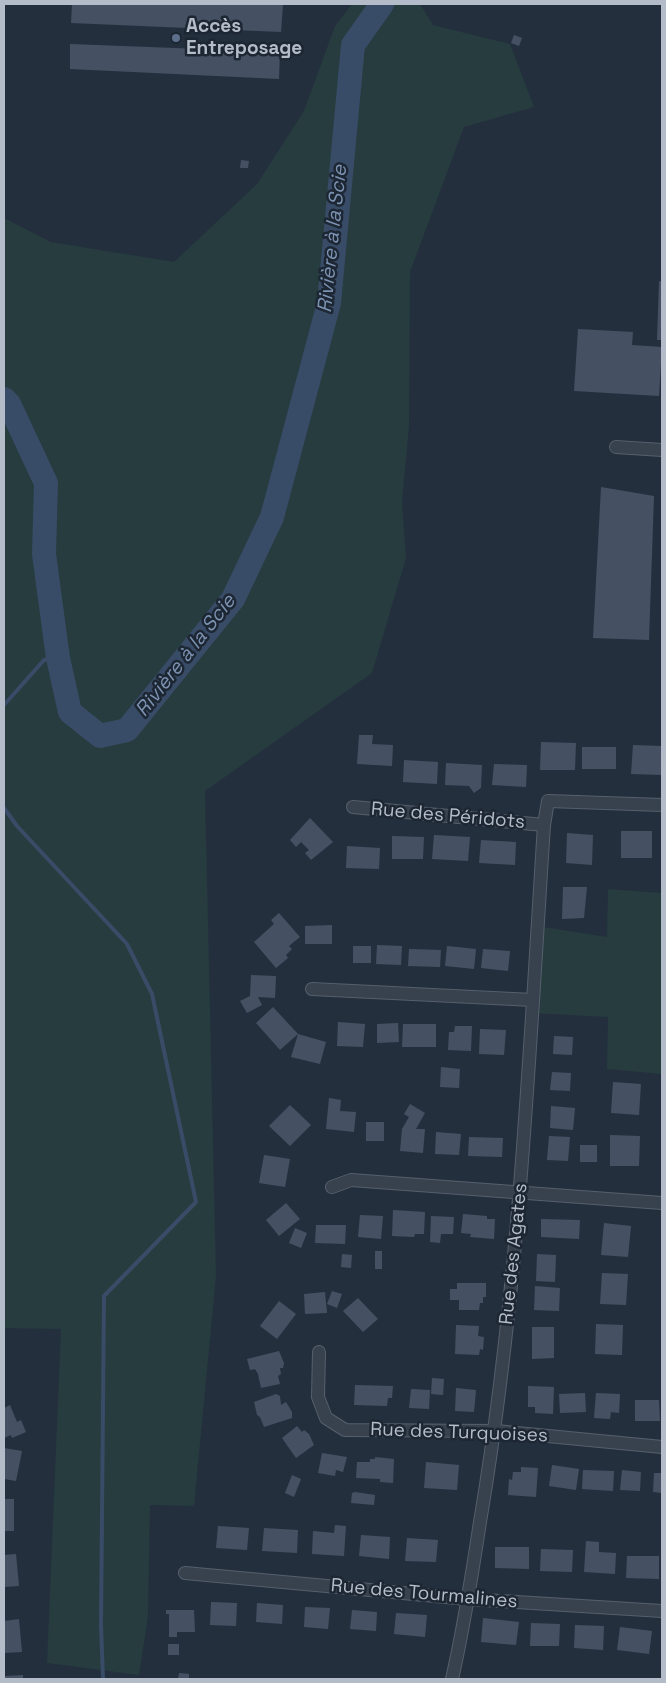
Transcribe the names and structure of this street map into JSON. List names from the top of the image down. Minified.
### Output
{"streets":{"street":["Rue des Péridots","Rue des Agates","Rue des Turquoises","Rue des Tourmalines"]},"crossings":[["Rue des Péridots","Rue des Agates"],["Rue des Agates","Rue des Turquoises"],["Rue des Agates","Rue des Tourmalines"]],"water":["Rivière à la Scie"],"places":["Accès Entreposage"]}
